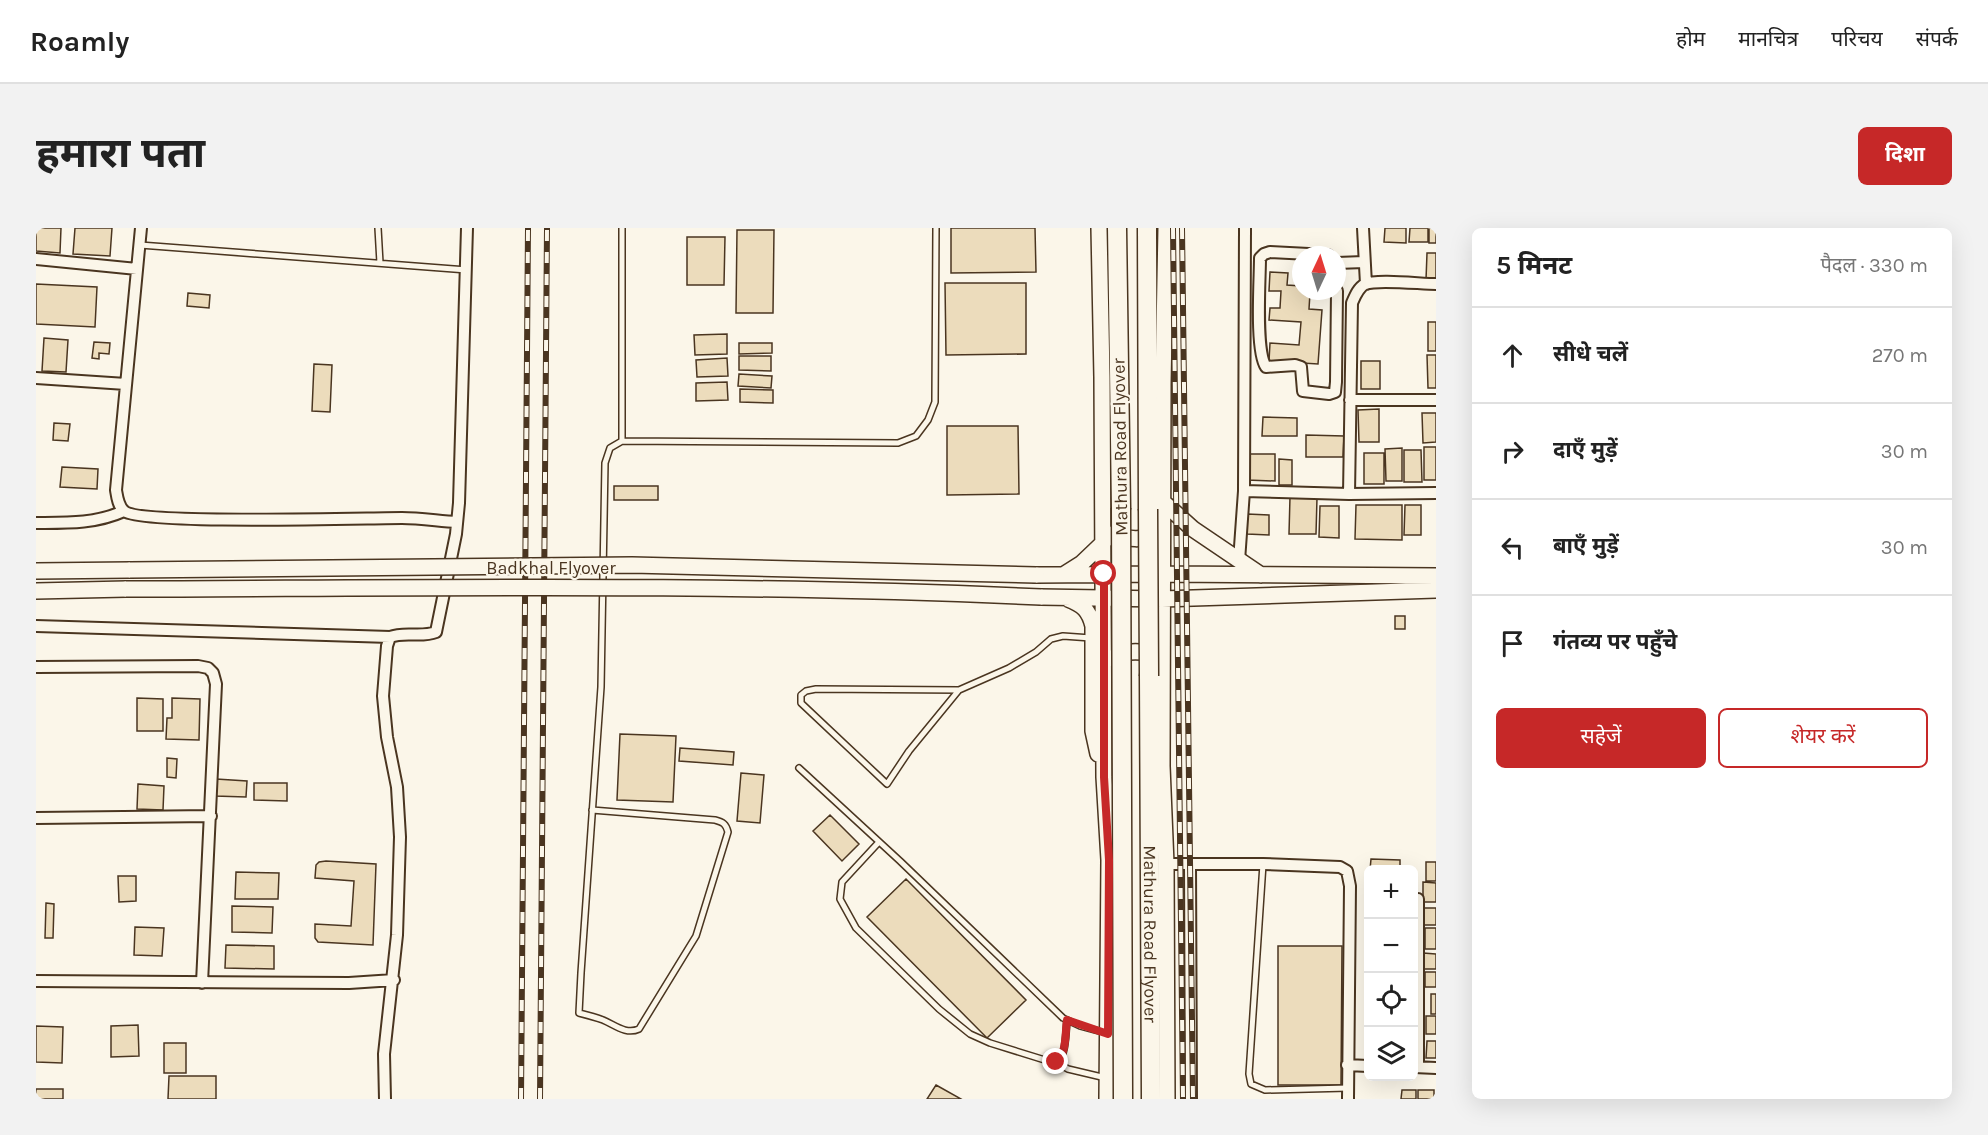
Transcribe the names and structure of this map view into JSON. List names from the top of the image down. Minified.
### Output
{"streets":{"highway":["Mathura Road Flyover"],"main road":["Badkhal Flyover"]},"north":"top","page":{"header":"Roamly","nav":["होम","मानचित्र","परिचय","संपर्क"],"buttons":["दिशा",["सहेजें","शेयर करें"]],"title":"हमारा पता","heading":["5 मिनट","पैदल · 330 m"],"list":[["सीधे चलें","270 m"],["दाएँ मुड़ें","30 m"],["बाएँ मुड़ें","30 m"],"गंतव्य पर पहुँचे"],"map_buttons":["+","−"]}}
